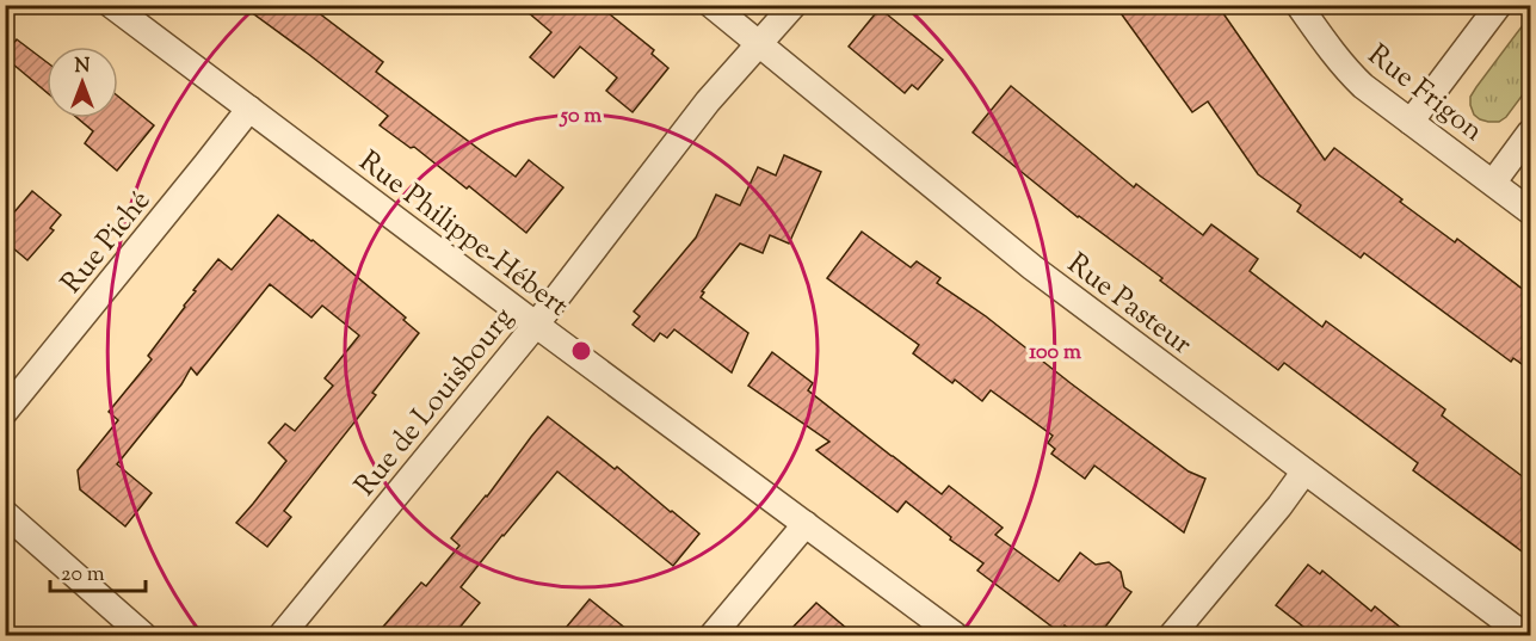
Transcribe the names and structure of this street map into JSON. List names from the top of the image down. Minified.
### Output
{"streets":{"street":["Rue Frigon","Rue Philippe-Hébert","Rue Piché","Rue Pasteur","Rue de Louisbourg"]},"crossings":[["Rue Philippe-Hébert","Rue Piché"],["Rue Philippe-Hébert","Rue de Louisbourg"],["Rue Pasteur","Rue de Louisbourg"]],"scale_bar":"20 m","north":"top","rings":["50 m","100 m"]}
